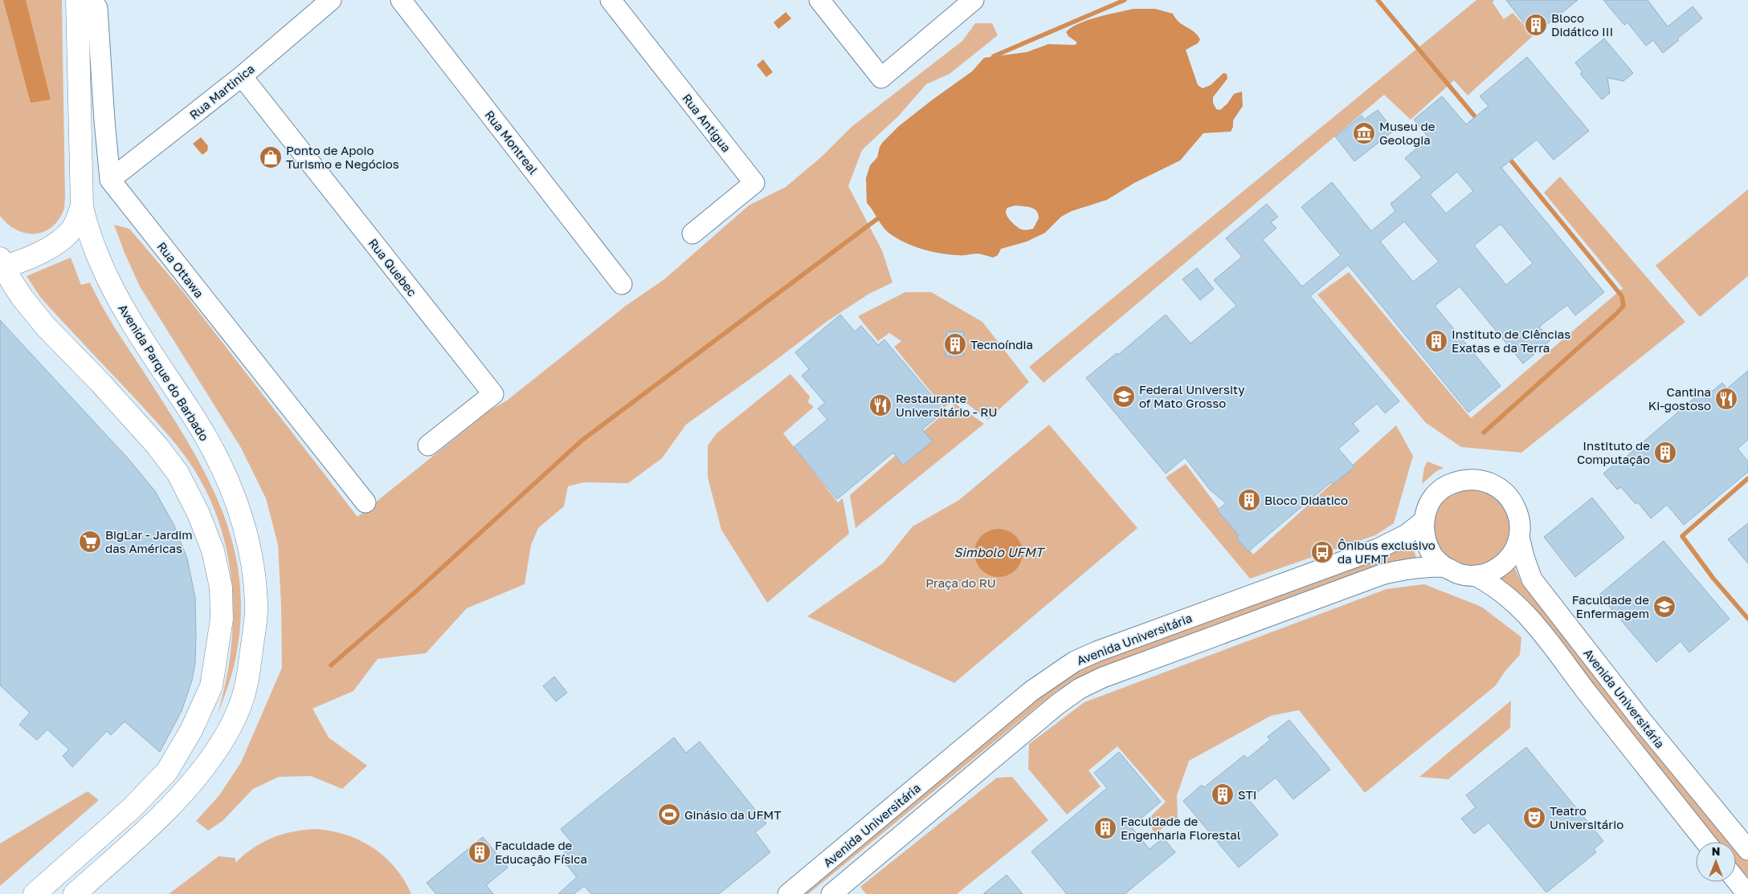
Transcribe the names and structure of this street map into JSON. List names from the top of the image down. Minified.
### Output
{"streets":{"main road":["Avenida Parque do Barbado"],"street":["Rua Martinica","Rua Antigua","Rua Montreal","Rua Quebec","Rua Ottawa","Avenida Universitária"]},"crossings":[["Rua Martinica","Rua Quebec"],["Rua Martinica","Rua Ottawa"]],"water":["Simbolo UFMT"],"parks":["Praça do RU"],"places":{"building":["Bloco Didático III","Instituto de Ciências Exatas e da Terra","Tecnoíndia","Instituto de Computação","Bloco Didatico","STI","Faculdade de Engenharia Florestal","Faculdade de Educação Física"],"museum":["Museu de Geologia"],"shop":["Ponto de Apoio Turismo e Negócios"],"school or university":["Federal University of Mato Grosso","Faculdade de Enfermagem"],"restaurant":["Cantina Ki-gostoso","Restaurante Universitário - RU"],"supermarket":["BigLar - Jardim das Américas"],"bus stop":["Ônibus exclusivo da UFMT"],"sports":["Ginásio da UFMT"],"theatre":["Teatro Universitário"]},"north":"top"}
